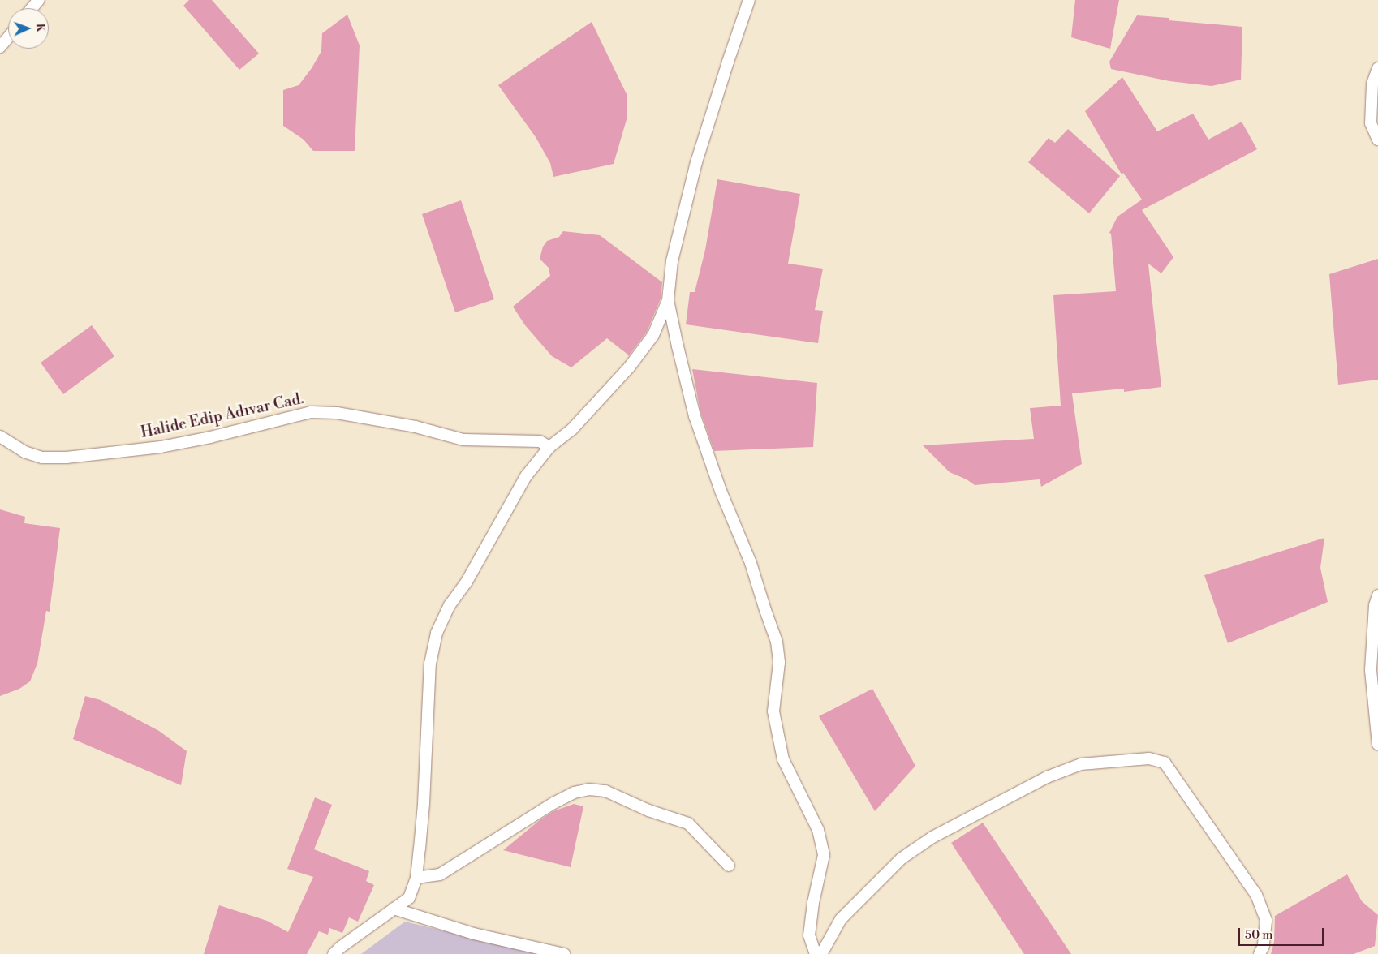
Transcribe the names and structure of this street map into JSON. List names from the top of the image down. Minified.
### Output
{"streets":{"street":["Halide Edip Adıvar Cad."]},"scale_bar":"50 m","north":"right"}
